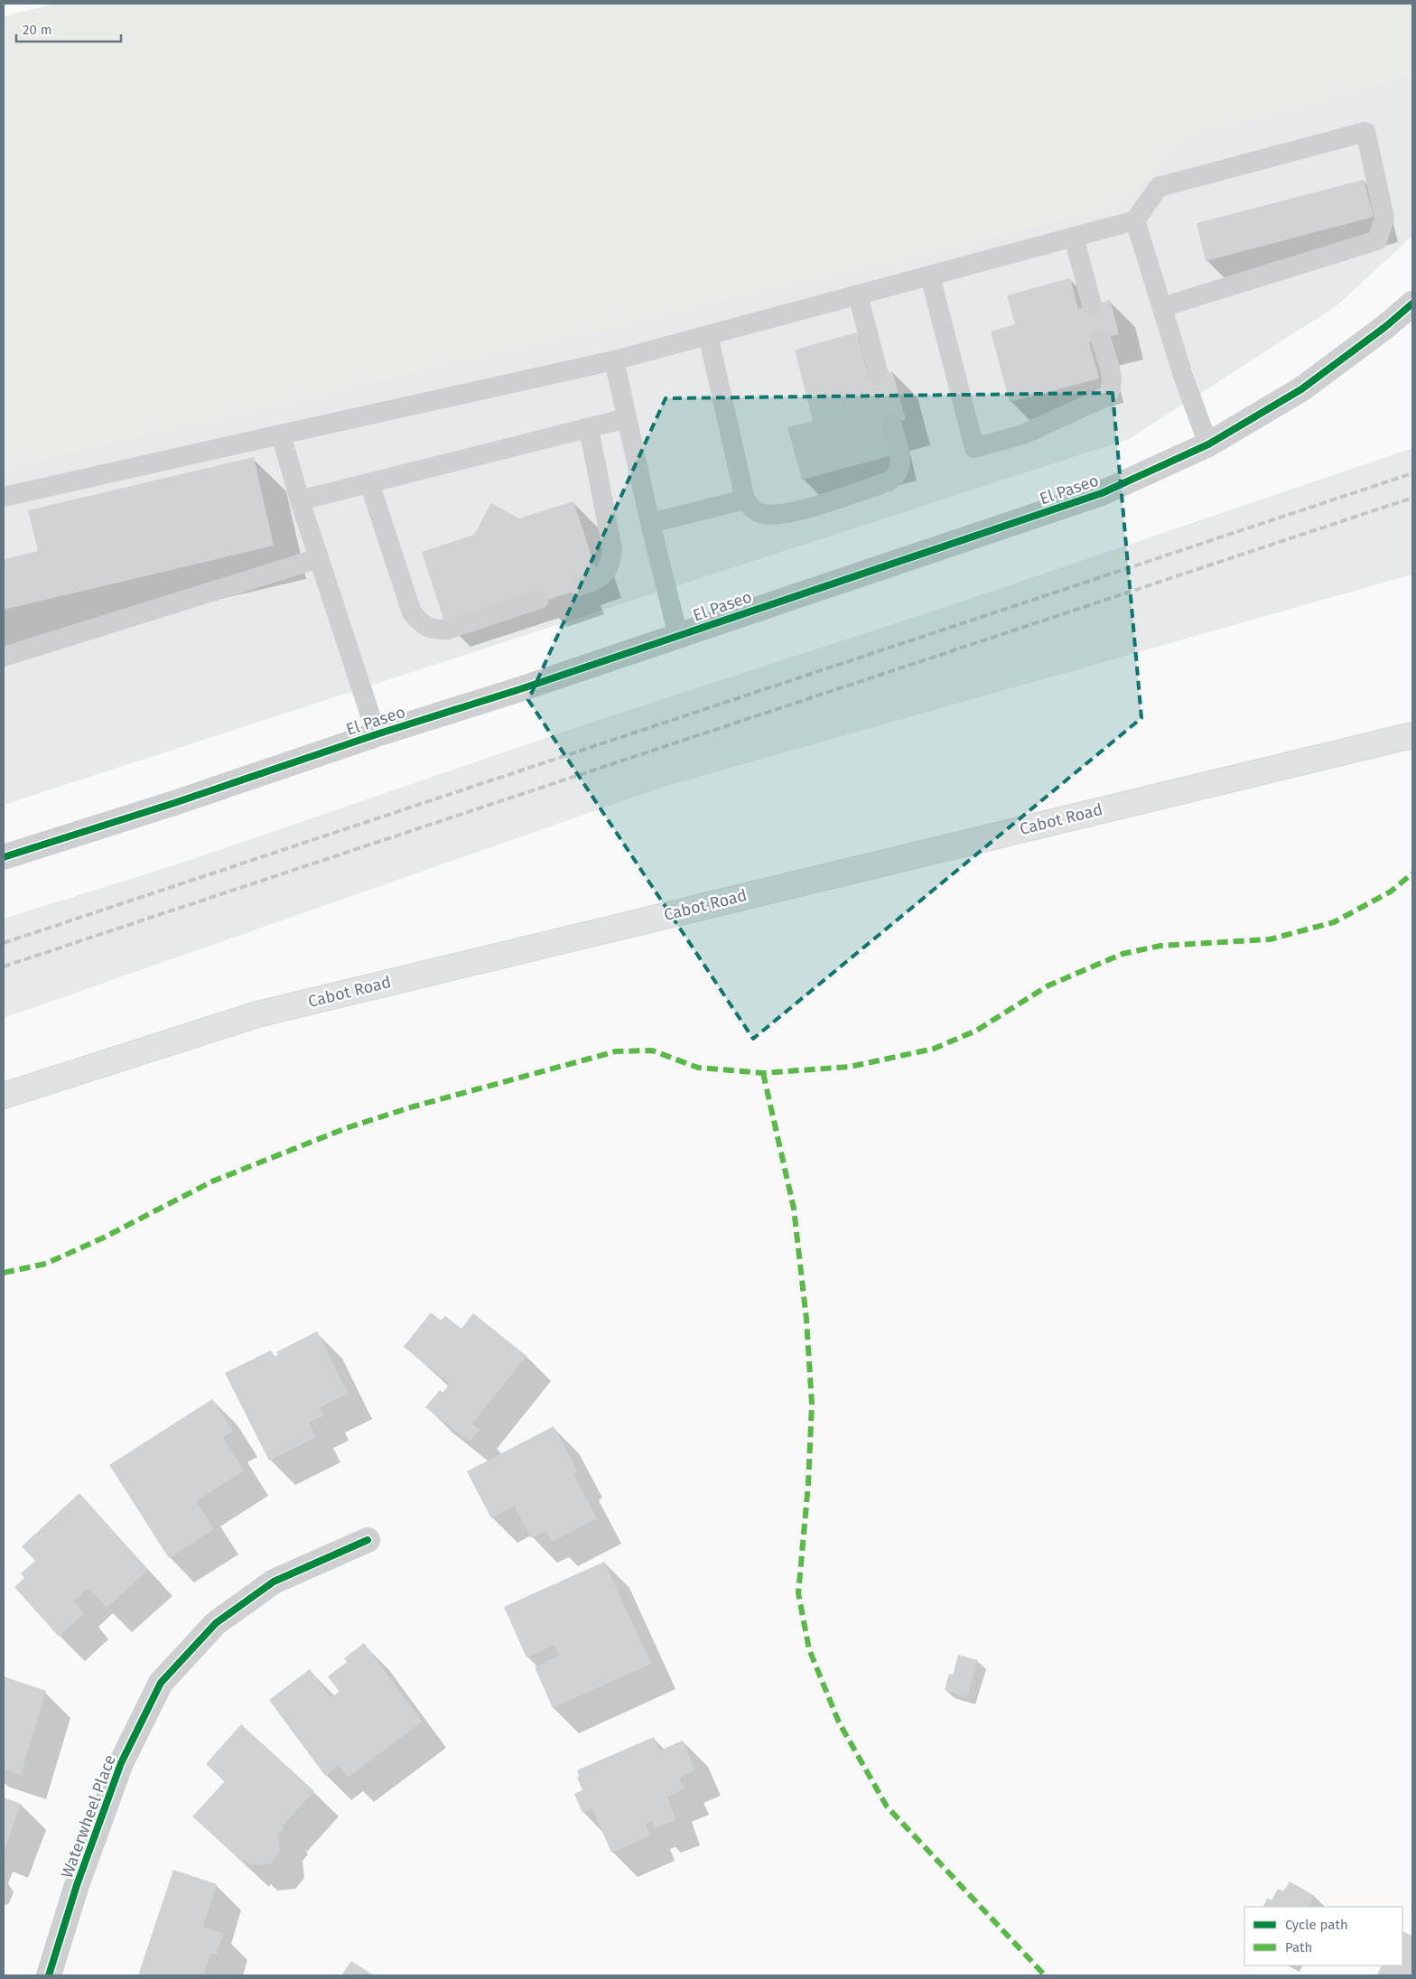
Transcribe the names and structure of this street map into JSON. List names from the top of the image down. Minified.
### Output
{"streets":{"main road":["Cabot Road"],"street":["El Paseo","Waterwheel Place"]},"legend":["Cycle path","Path"],"scale_bar":"20 m"}
